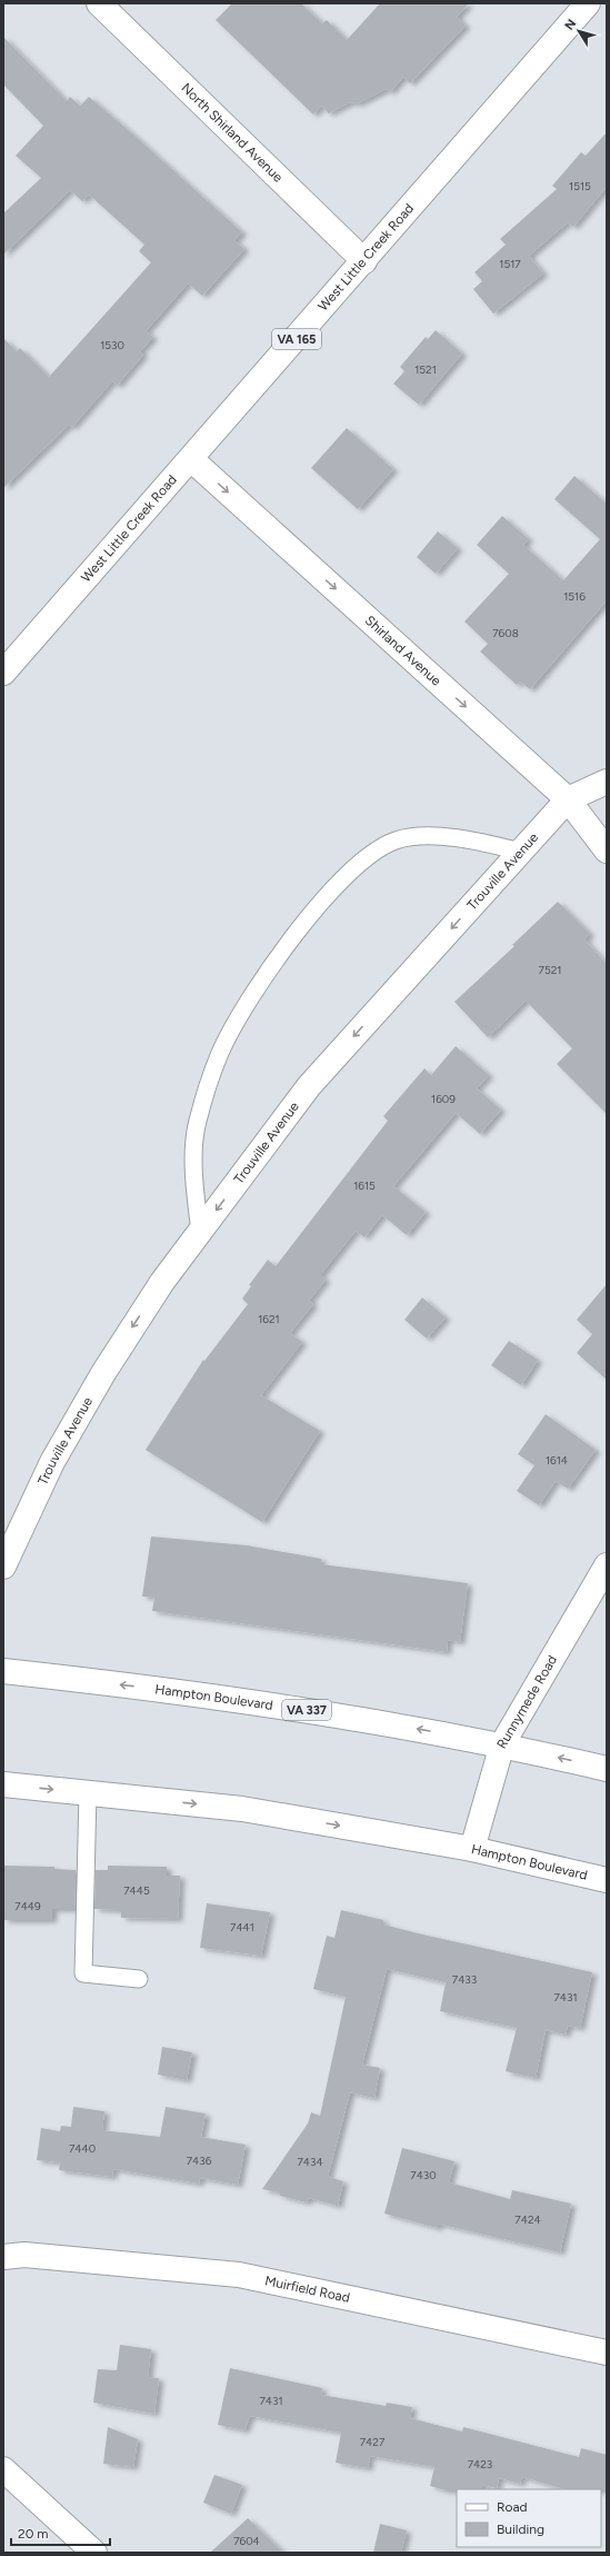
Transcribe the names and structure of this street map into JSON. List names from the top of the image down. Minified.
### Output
{"streets":{"street":["North Shirland Avenue","West Little Creek Road","VA 165","Shirland Avenue","Trouville Avenue","Hampton Boulevard","Runnymede Road","VA 337","Muirfield Road"]},"crossings":[["North Shirland Avenue","West Little Creek Road"],["West Little Creek Road","Shirland Avenue"],["Shirland Avenue","Trouville Avenue"],["Hampton Boulevard","Runnymede Road"]],"one_way":["Shirland Avenue","Trouville Avenue"],"house_numbers":["1515","1517","1530","1521","1516","7608","7521","1609","1615","1621","1614","7445","7449","7441","7433","7431","7440","7436","7434","7430","7424","7431","7427","7423","7604"],"legend":["Road","Building"],"scale_bar":"20 m","north":"top left"}
